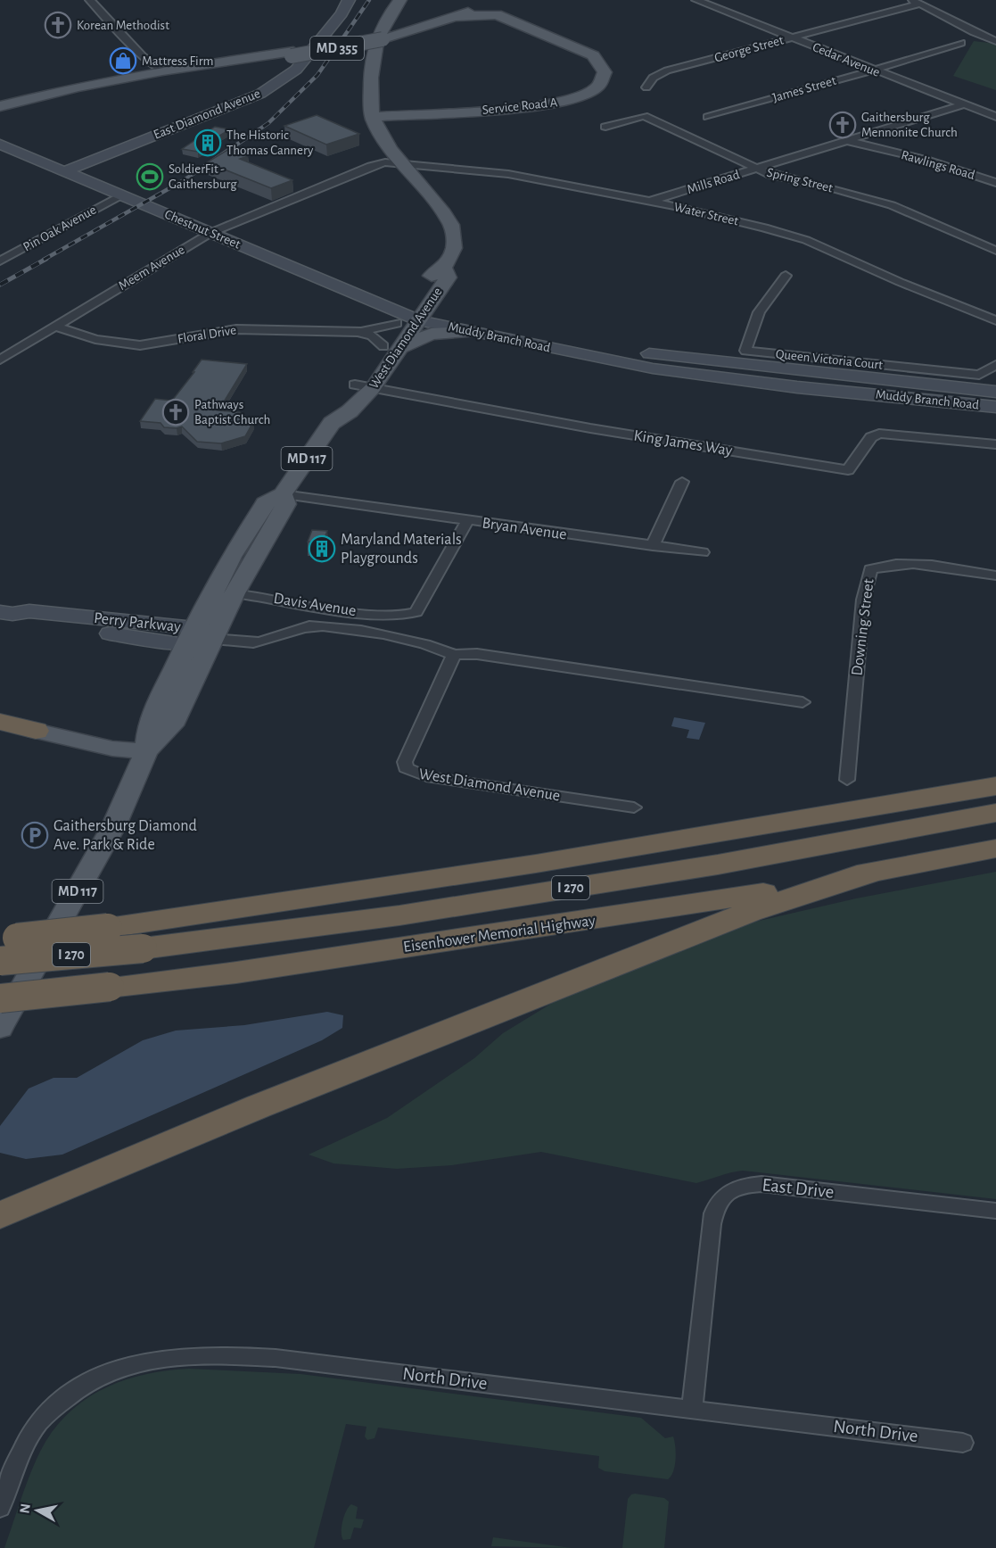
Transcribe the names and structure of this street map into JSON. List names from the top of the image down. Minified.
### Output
{"streets":{"highway":["I 270","Eisenhower Memorial Highway"],"main road":["MD 355","Service Road A","West Diamond Avenue","MD 117"],"street":["George Street","Cedar Avenue","James Street","East Diamond Avenue","Rawlings Road","Spring Street","Mills Road","Water Street","Pin Oak Avenue","Chestnut Street","Meem Avenue","Floral Drive","Muddy Branch Road","Queen Victoria Court","King James Way","Bryan Avenue","Davis Avenue","Perry Parkway","Downing Street","East Drive","North Drive"]},"crossings":[["MD 355","West Diamond Avenue"],["George Street","Cedar Avenue"],["Cedar Avenue","James Street"],["Cedar Avenue","Mills Road"],["Service Road A","West Diamond Avenue"],["East Diamond Avenue","Chestnut Street"],["Rawlings Road","Mills Road"],["Spring Street","Mills Road"],["Mills Road","Water Street"],["Water Street","Meem Avenue"],["Water Street","West Diamond Avenue"],["Pin Oak Avenue","Chestnut Street"],["Chestnut Street","Meem Avenue"],["Chestnut Street","Floral Drive"],["Chestnut Street","Muddy Branch Road"],["Chestnut Street","West Diamond Avenue"],["Meem Avenue","Floral Drive"],["Meem Avenue","West Diamond Avenue"],["Floral Drive","Muddy Branch Road"],["Floral Drive","West Diamond Avenue"],["Muddy Branch Road","West Diamond Avenue"],["West Diamond Avenue","King James Way"],["West Diamond Avenue","Bryan Avenue"],["West Diamond Avenue","Davis Avenue"],["West Diamond Avenue","Perry Parkway"],["Bryan Avenue","Davis Avenue"],["East Drive","North Drive"]],"places":{"church":["Korean Methodist","Gaithersburg Mennonite Church","Pathways Baptist Church"],"shop":["Mattress Firm"],"building":["The Historic Thomas Cannery","Maryland Materials Playgrounds"],"sports":["SoldierFit - Gaithersburg"],"parking":["Gaithersburg Diamond Ave. Park & Ride"]},"north":"left"}
